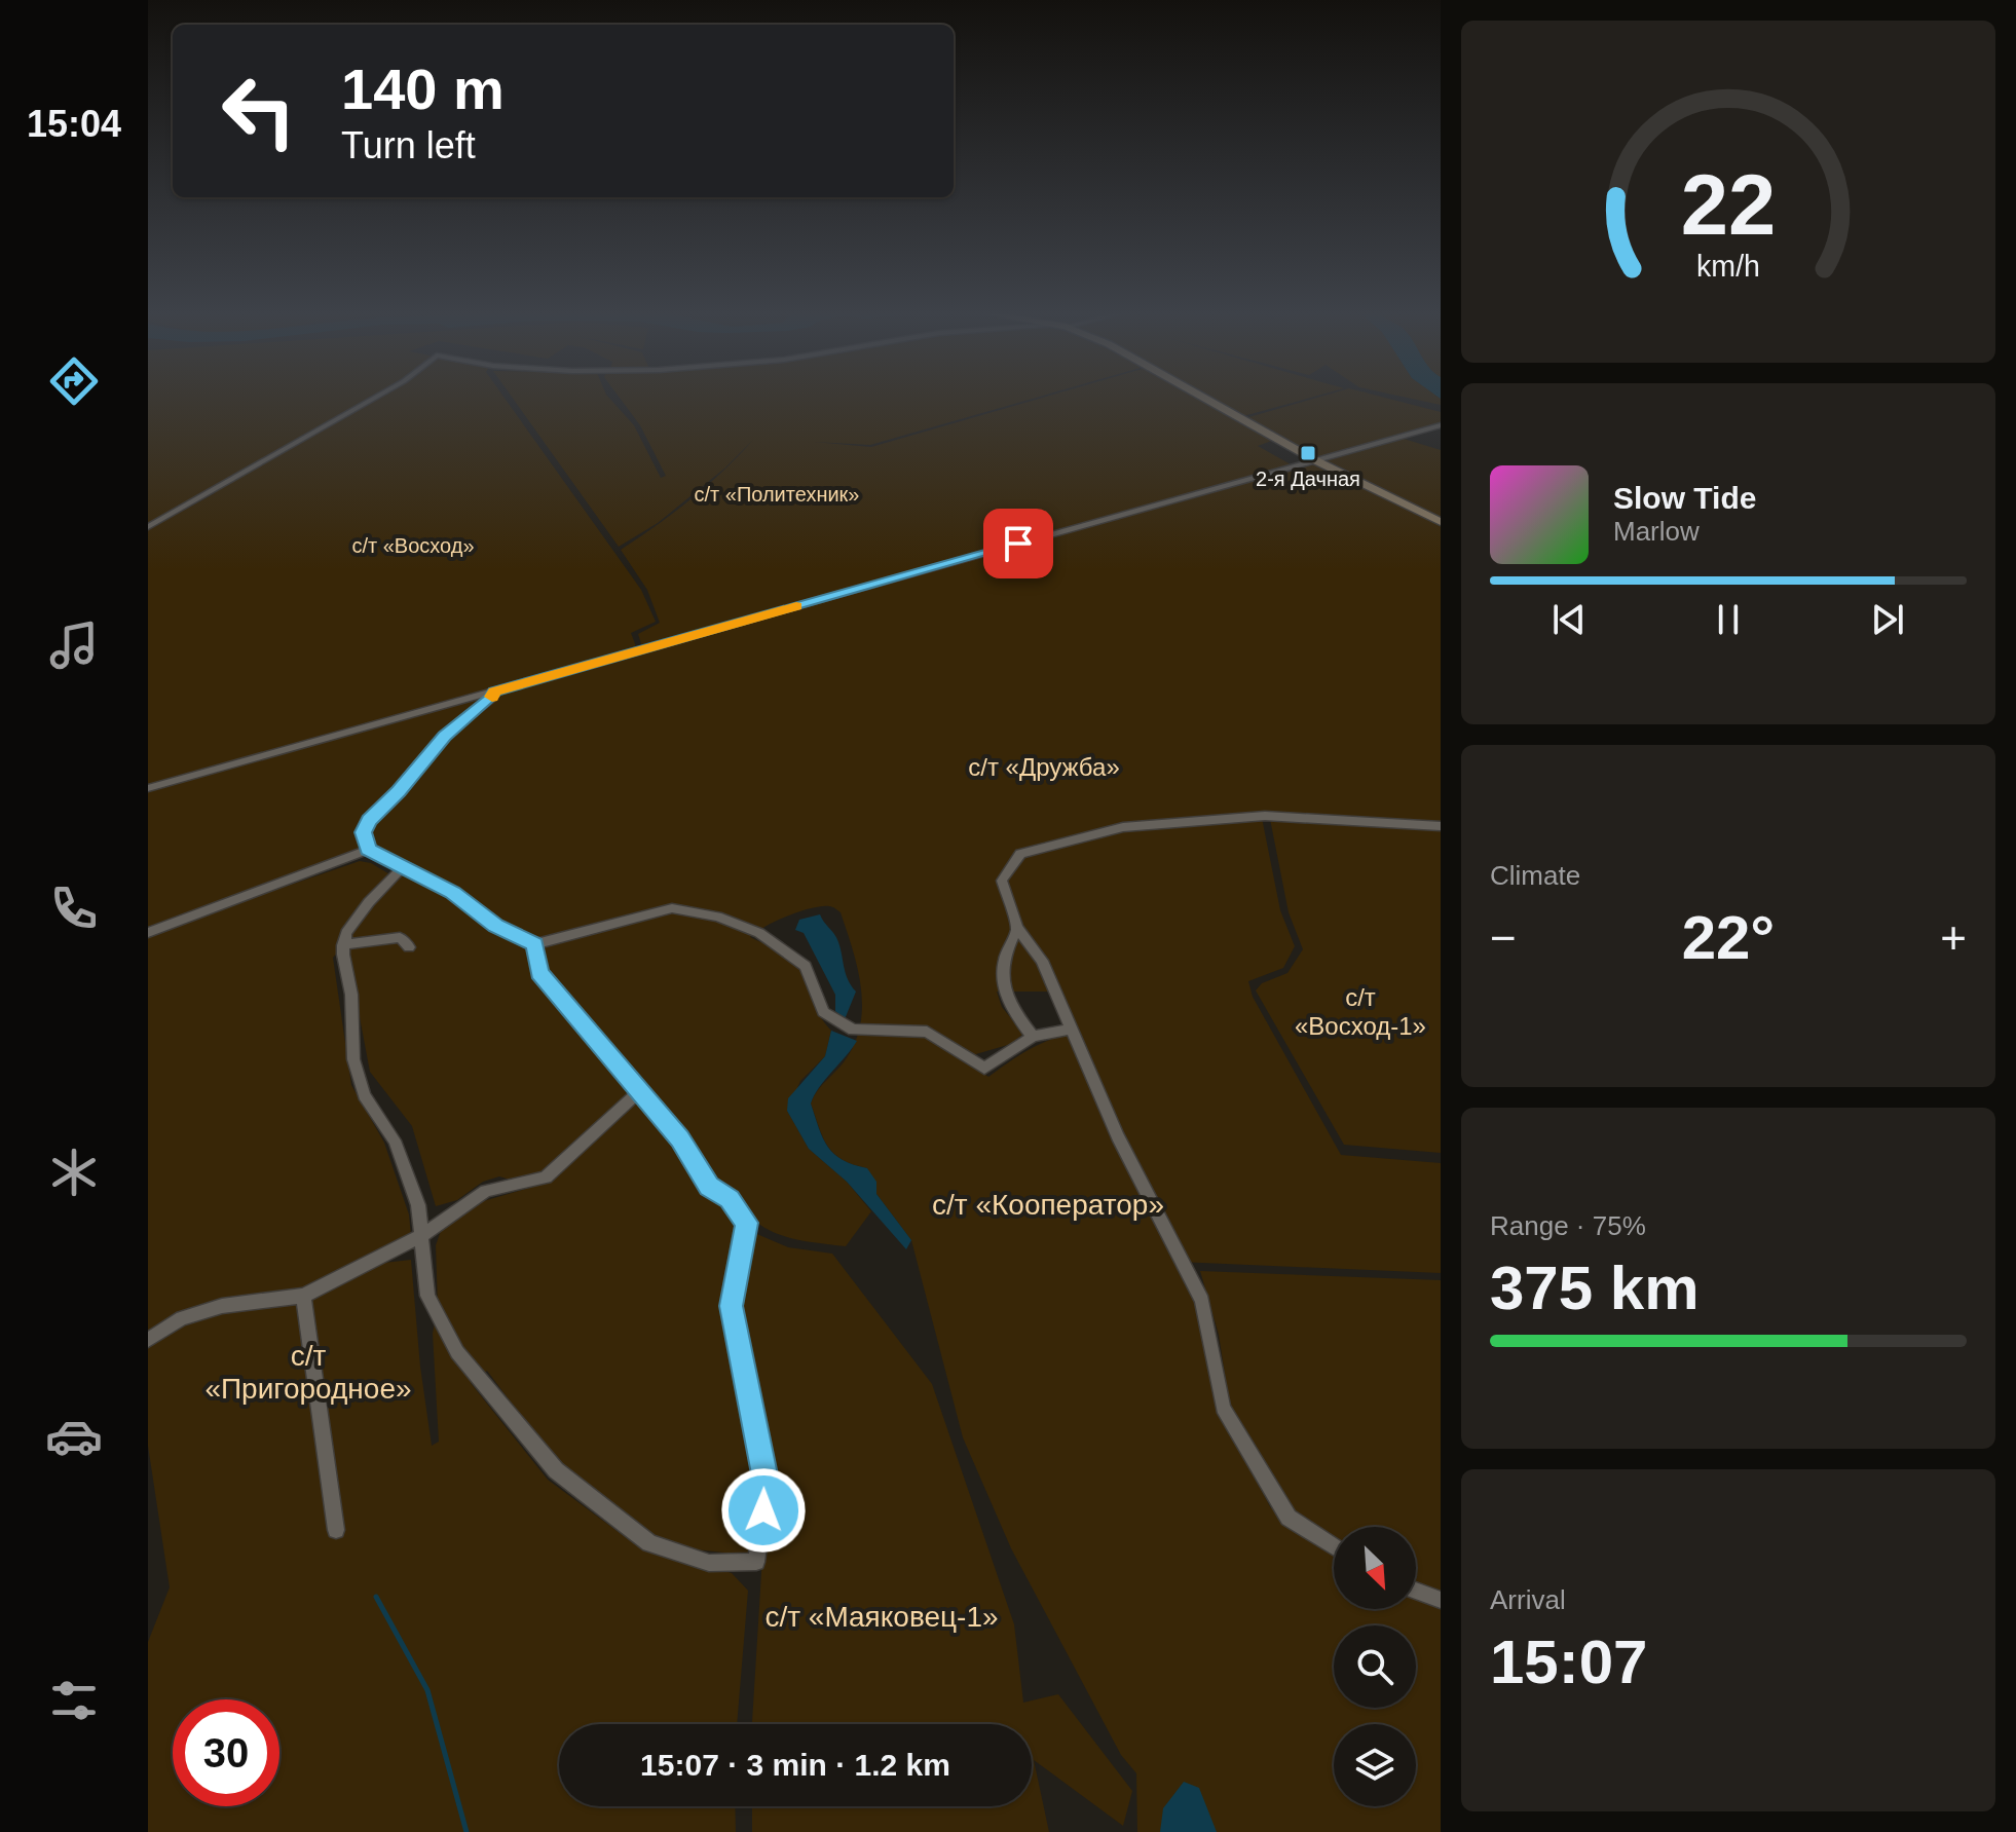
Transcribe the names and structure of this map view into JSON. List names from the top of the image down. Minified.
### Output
{"parks":["с/т «Политехник»","с/т «Восход»","с/т «Дружба»","с/т «Восход-1»","с/т «Кооператор»","с/т «Пригородное»","с/т «Маяковец-1»"],"places":{"transit":["2-я Дачная"]},"north":"bottom right","page":{"tabs":"15:04","turn":["140 m","Turn left"],"song":["Slow Tide","Marlow"],"tile":["Climate",["Range · 75%","375 km"],["Arrival","15:07"]],"heat":["−","22°","+"],"limit":"30","trip":"15:07 · 3 min · 1.2 km","gauge":["22","km/h"]}}
